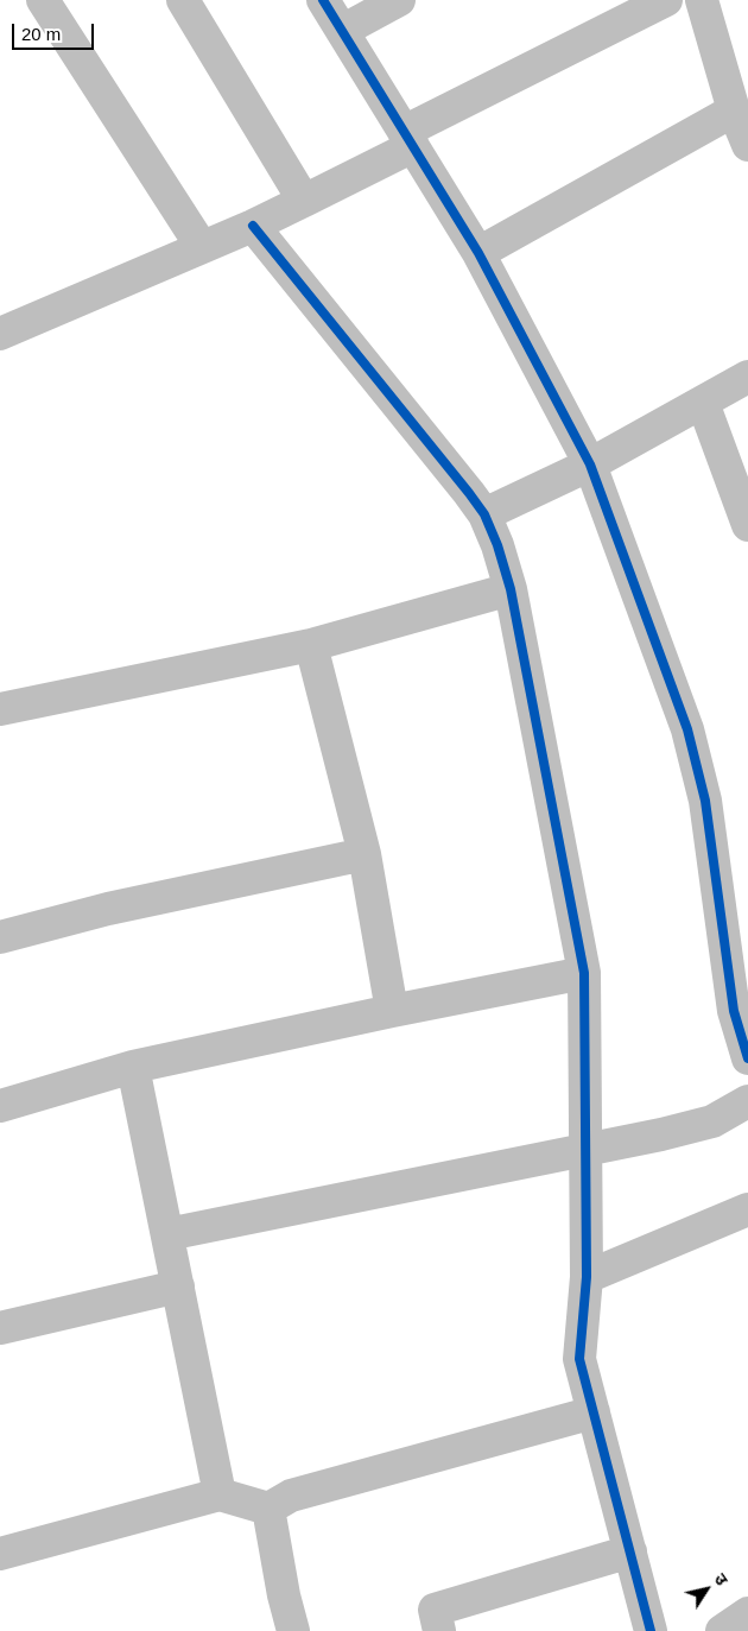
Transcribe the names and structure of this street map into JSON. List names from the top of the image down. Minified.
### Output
{"scale_bar":"20 m","north":"top right"}
